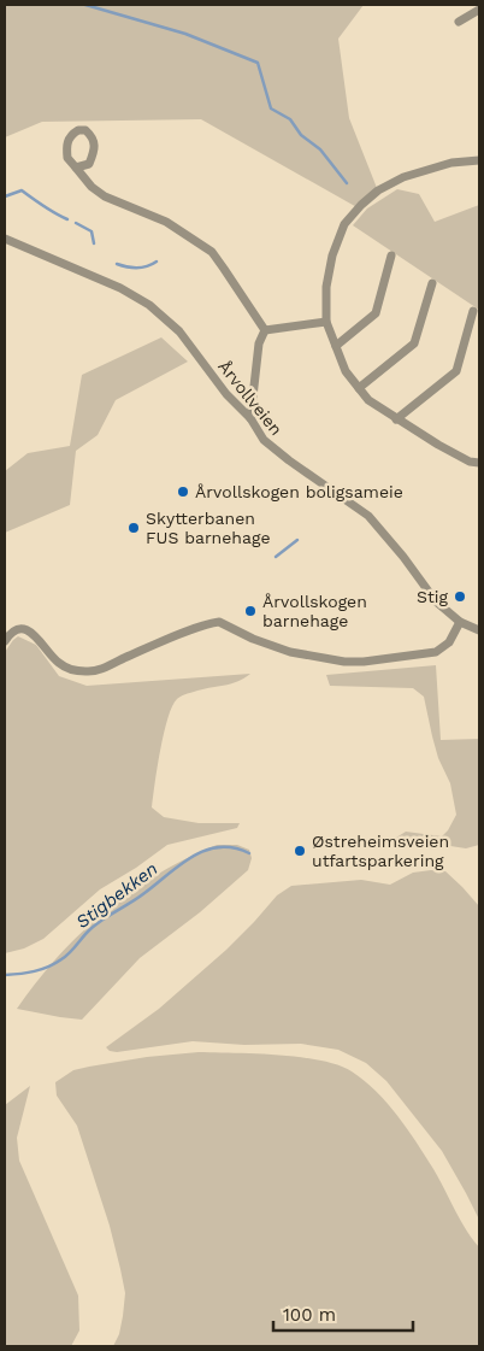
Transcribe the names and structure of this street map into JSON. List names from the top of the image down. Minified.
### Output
{"streets":{"street":["Årvollveien"]},"water":["Stigbekken"],"places":["Årvollskogen boligsameie","Skytterbanen FUS barnehage","Stig","Årvollskogen barnehage","Østreheimsveien utfartsparkering"],"scale_bar":"100 m"}
